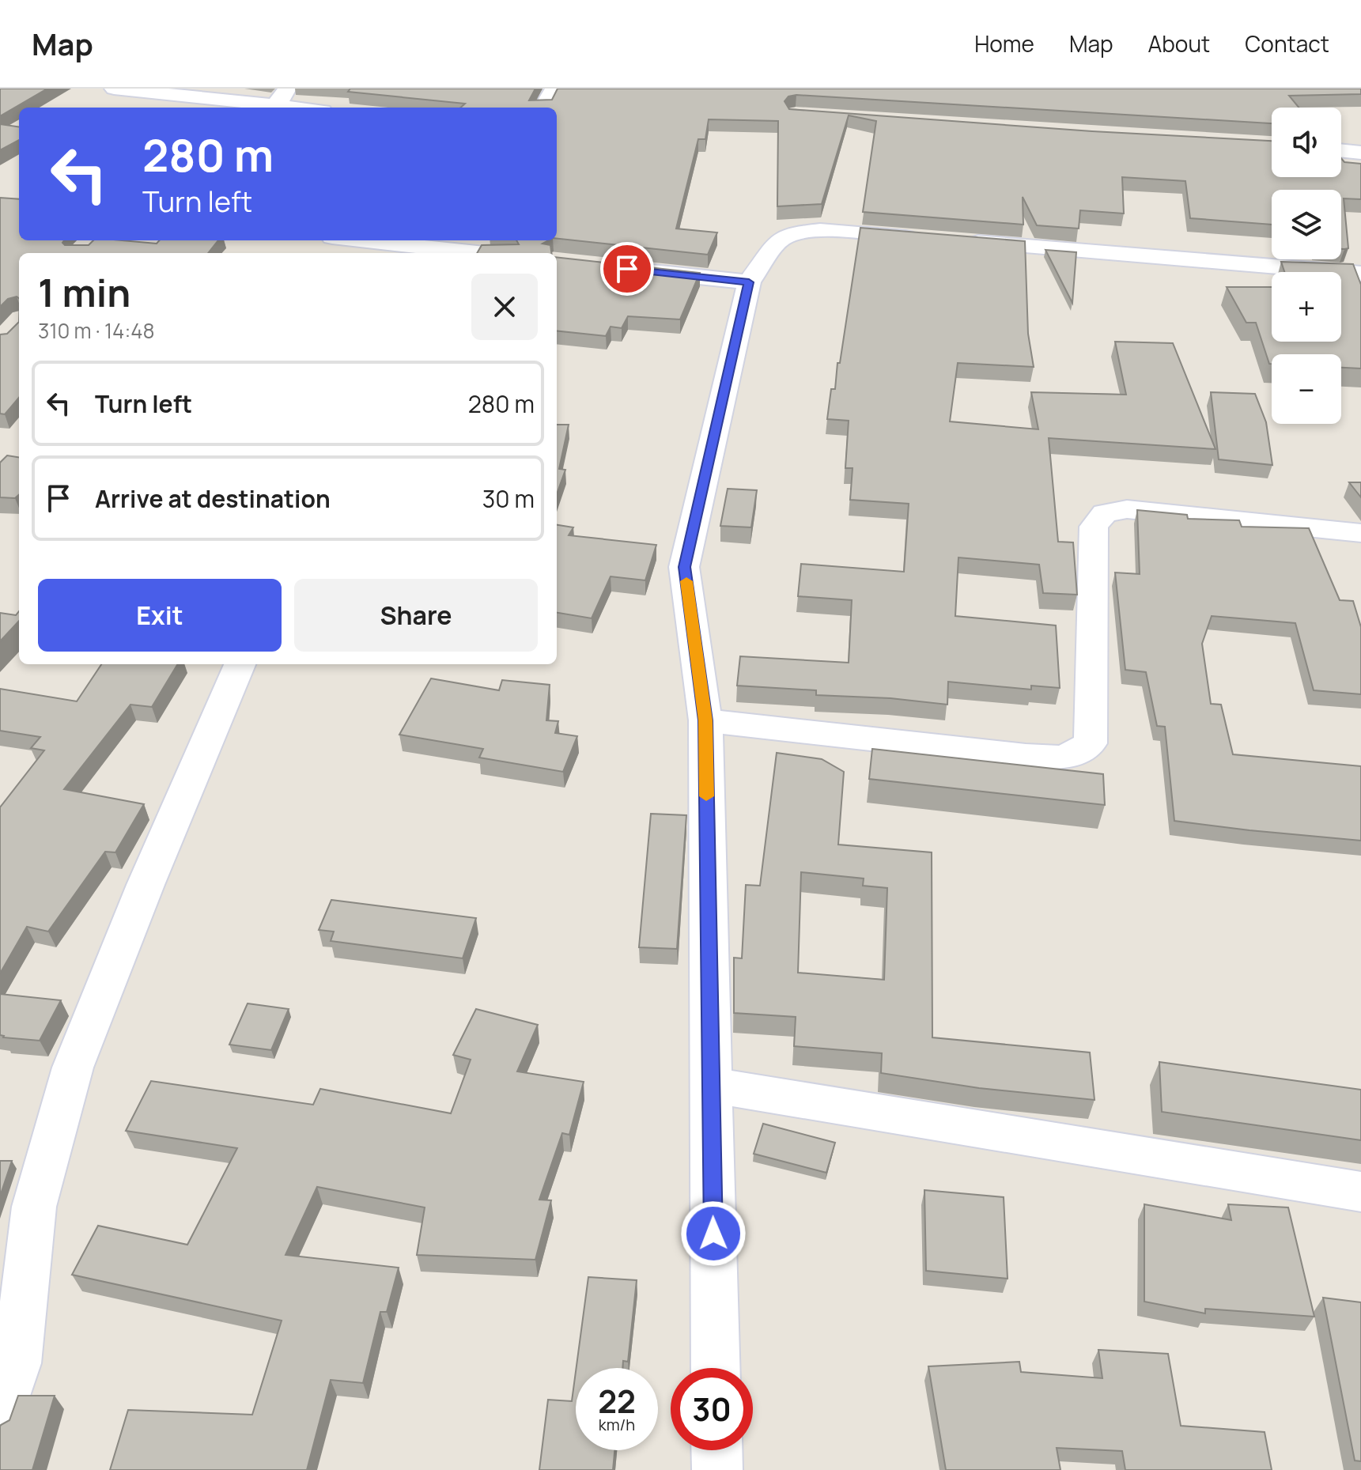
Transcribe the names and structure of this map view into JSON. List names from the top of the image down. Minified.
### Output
{"page":{"header":"Map","nav":["Home","Map","About","Contact"],"map_buttons":["+","−"],"turn":["280 m","Turn left"],"heading":["1 min","310 m · 14:48"],"list":[{"name":"Turn left","value":"280 m"},{"name":"Arrive at destination","value":"30 m"}],"buttons":["Exit","Share"],"speed":"22 km/h","limit":"30"}}
